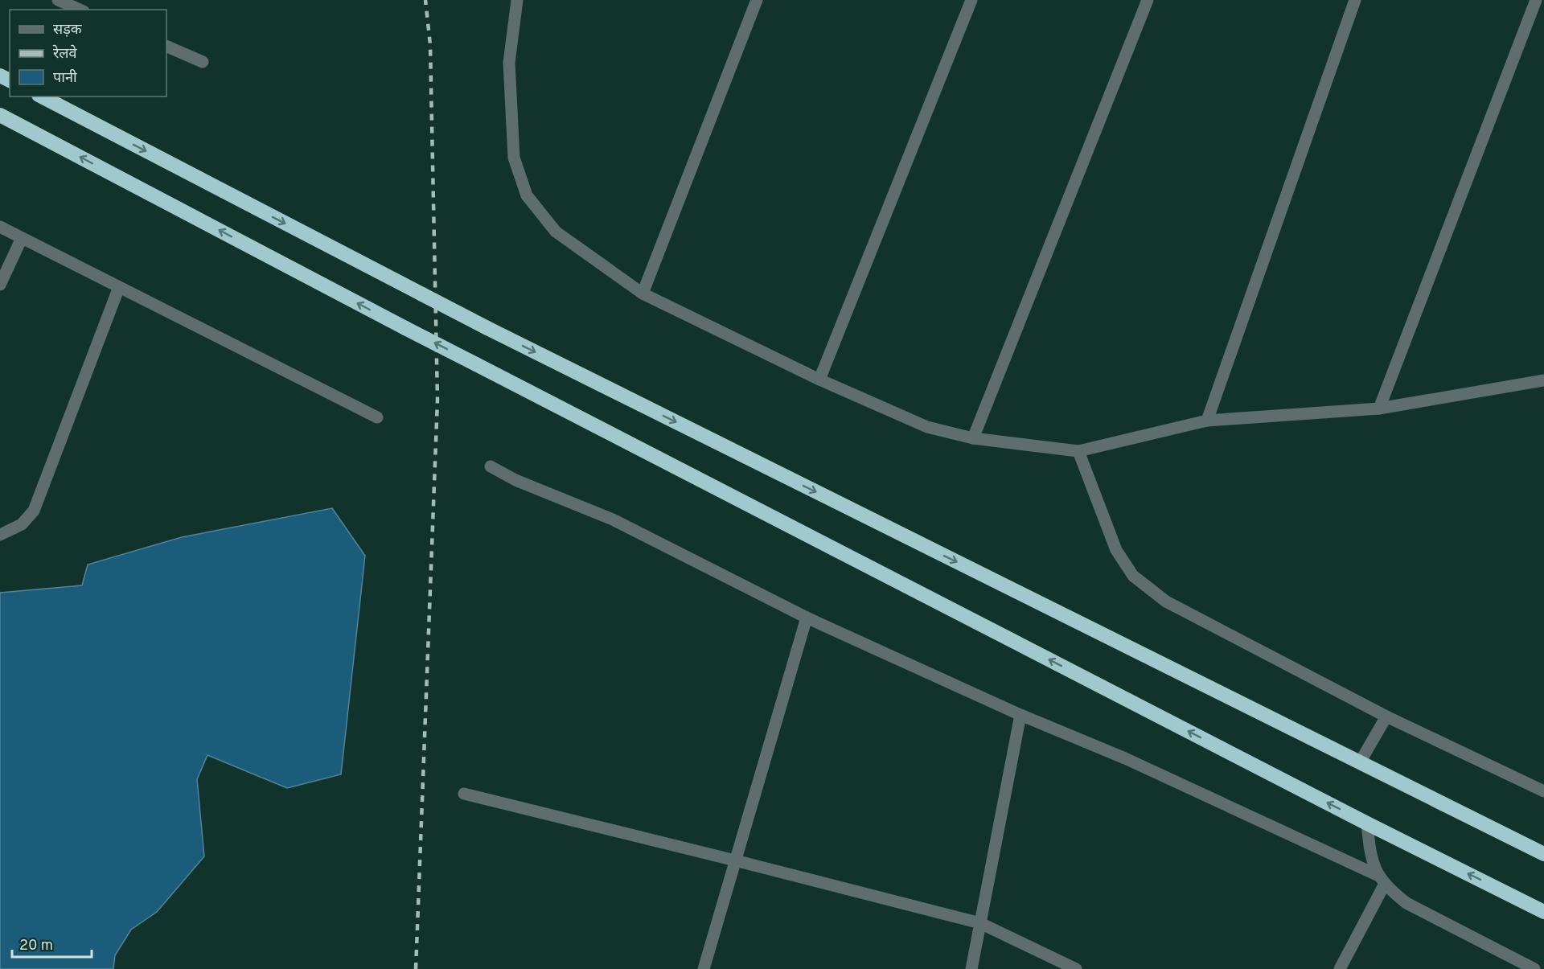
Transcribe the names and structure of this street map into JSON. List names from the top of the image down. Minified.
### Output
{"legend":["सड़क","रेलवे","पानी"],"scale_bar":"20 m"}
